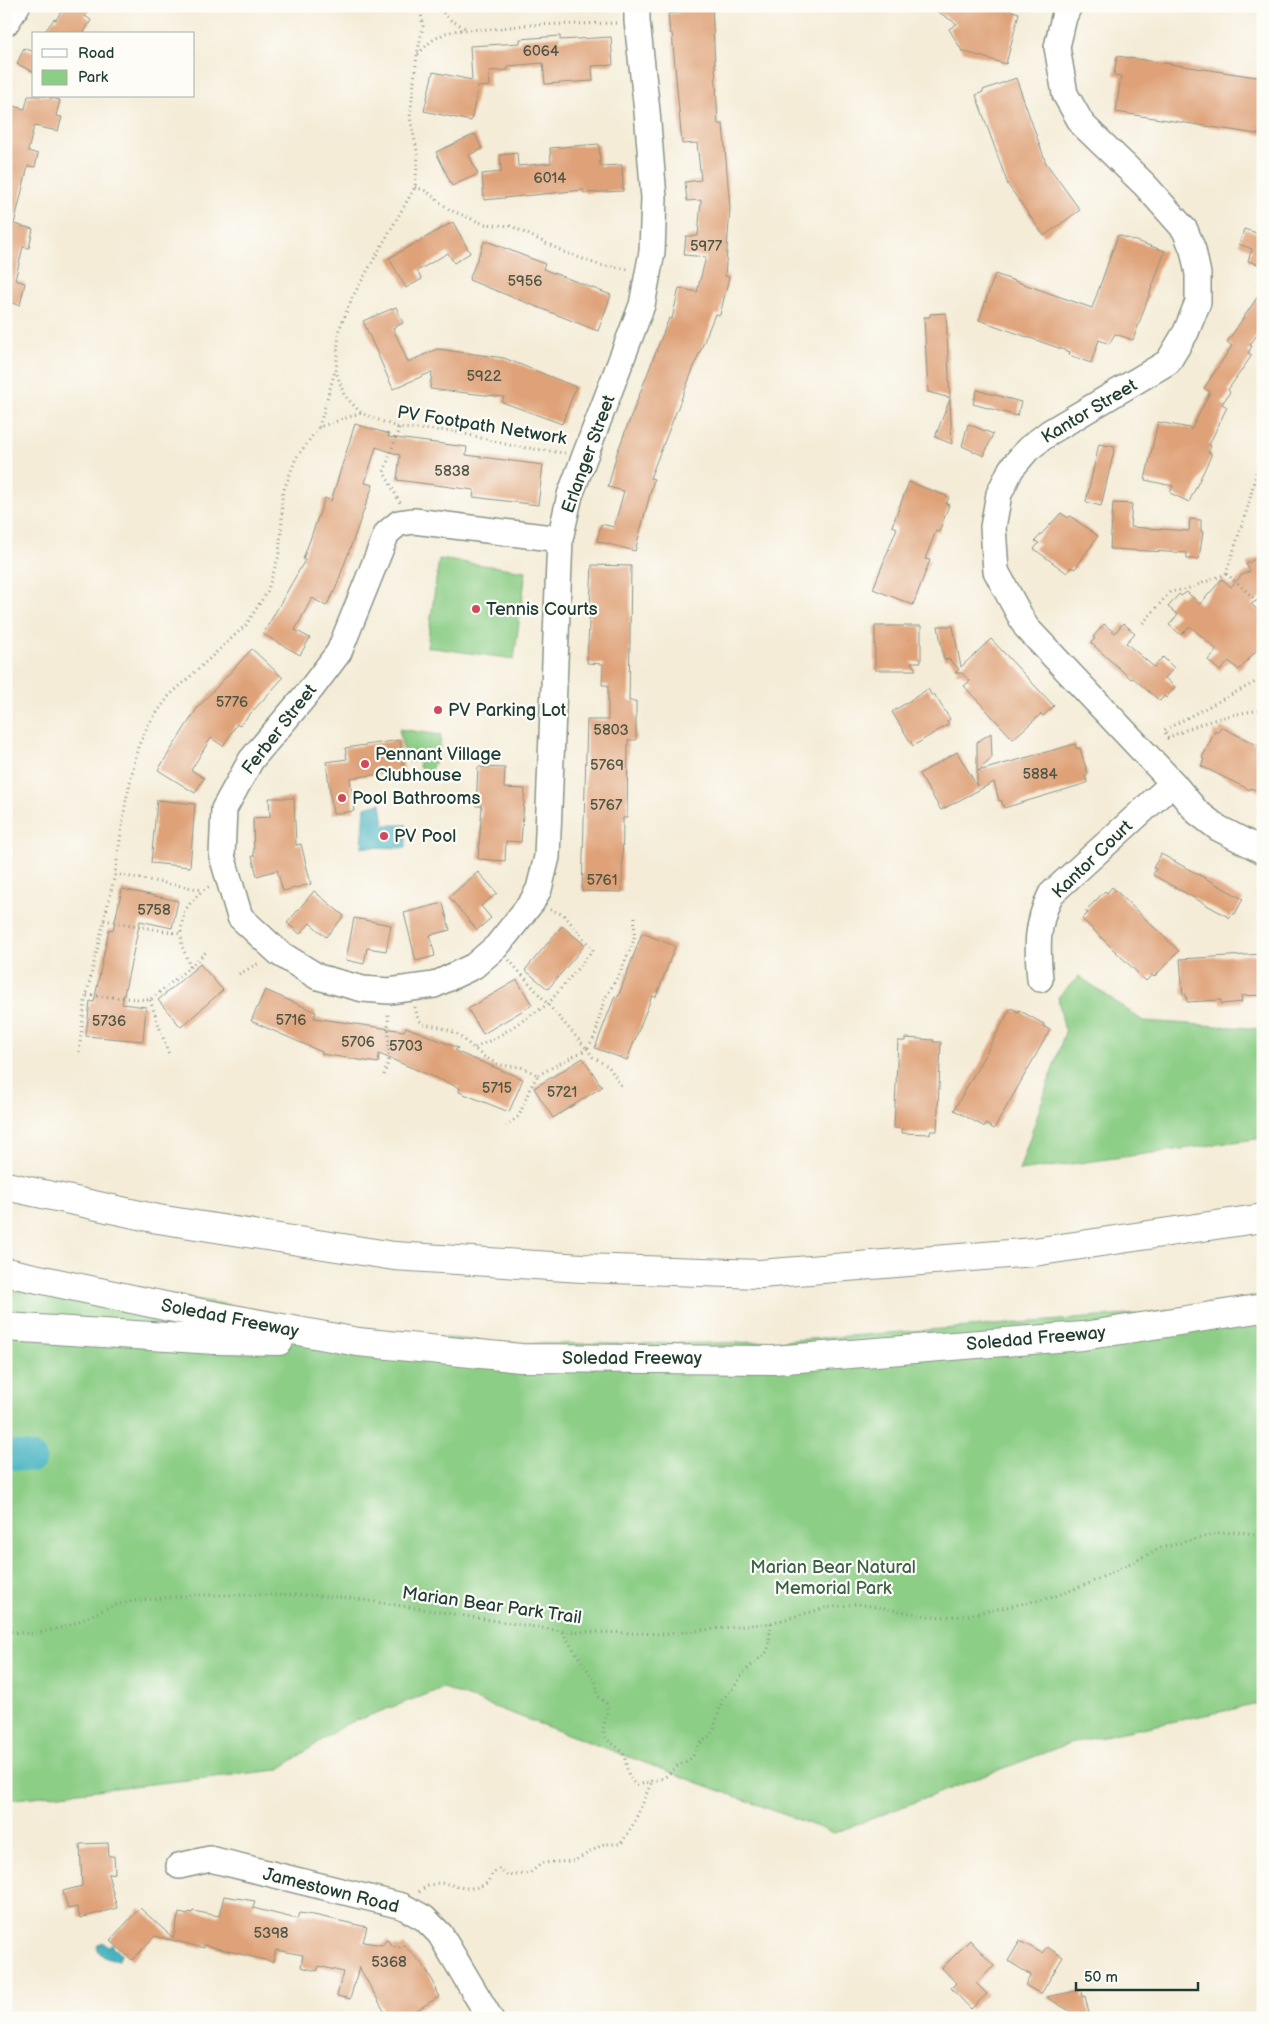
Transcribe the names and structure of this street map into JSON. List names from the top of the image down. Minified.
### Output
{"streets":{"highway":["Soledad Freeway"],"street":["Kantor Street","Erlanger Street","Ferber Street","Kantor Court","Jamestown Road"],"path":["PV Footpath Network","Marian Bear Park Trail"]},"crossings":[["Kantor Street","Kantor Court"],["PV Footpath Network","Erlanger Street"],["Erlanger Street","Ferber Street"]],"parks":["Marian Bear Natural Memorial Park"],"places":["Tennis Courts","PV Parking Lot","Pennant Village Clubhouse","Pool Bathrooms","PV Pool"],"house_numbers":["6064","6014","5977","5956","5922","5838","5776","5803","5769","5884","5767","5761","5758","5716","5736","5706","5703","5715","5721","5398","5368"],"legend":["Road","Park"],"scale_bar":"50 m"}
